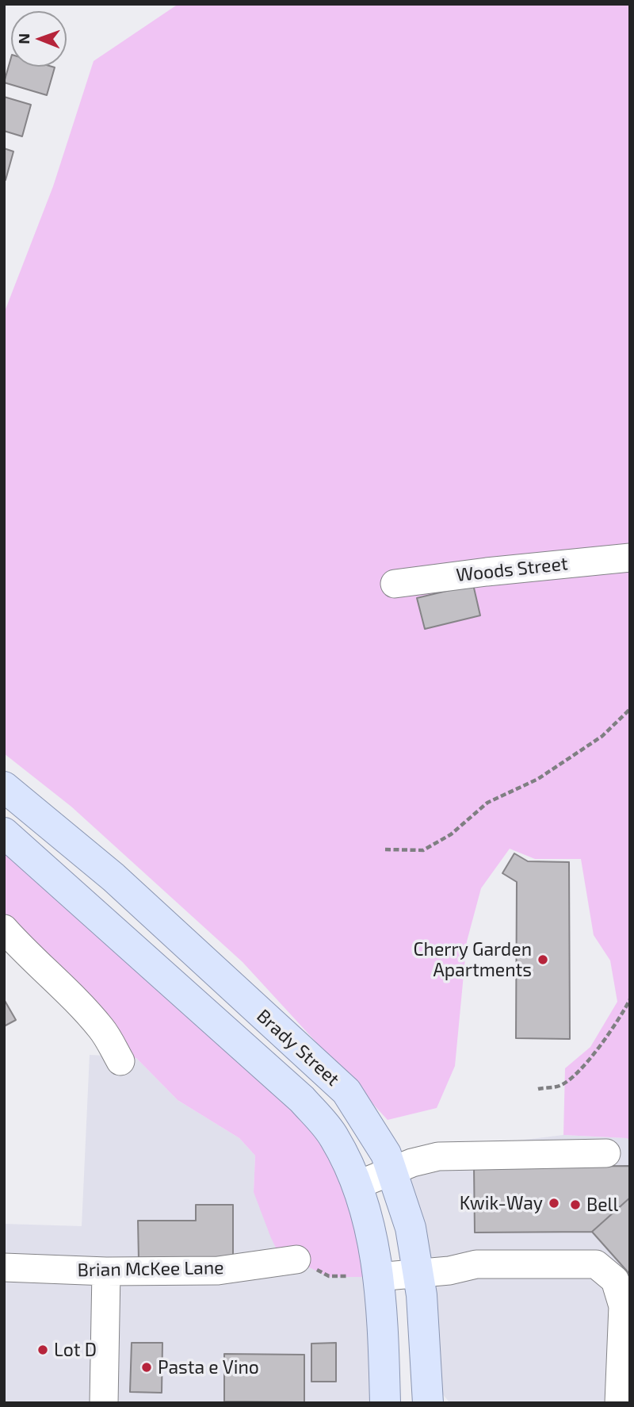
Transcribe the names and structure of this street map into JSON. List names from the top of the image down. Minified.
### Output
{"streets":{"main road":["Brady Street"],"street":["Woods Street","Brian McKee Lane"]},"places":["Cherry Garden Apartments","Kwik-Way","Bell","Lot D","Pasta e Vino"],"north":"left"}
